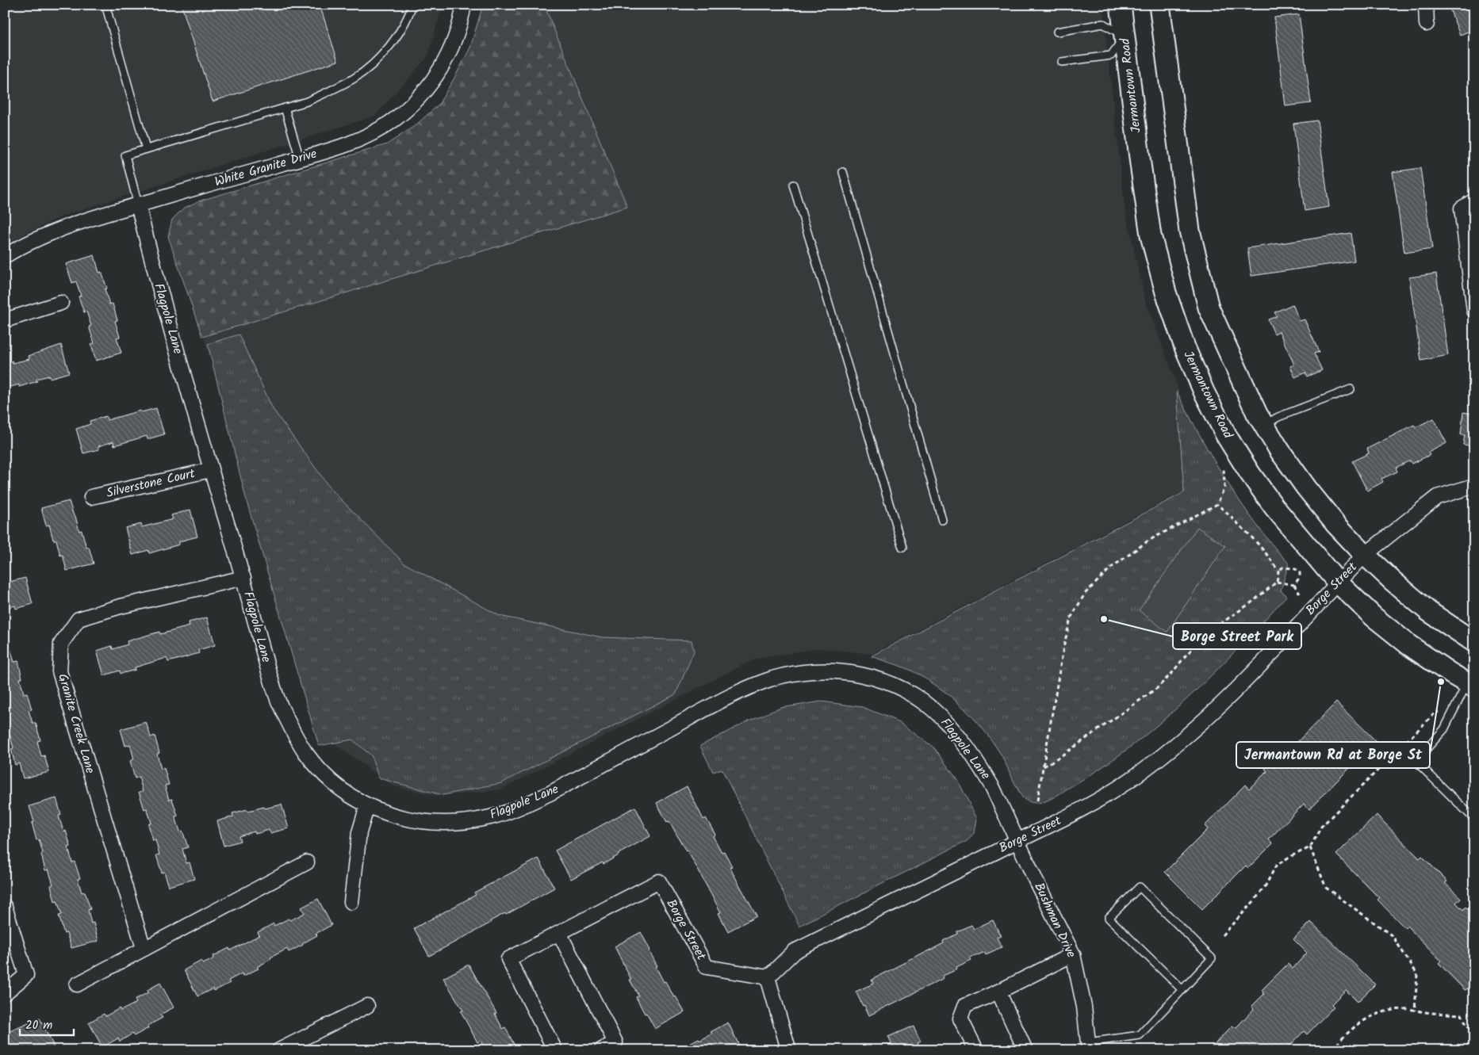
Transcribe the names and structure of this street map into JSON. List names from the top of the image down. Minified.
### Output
{"streets":{"main road":["Jermantown Road"],"street":["White Granite Drive","Flagpole Lane","Silverstone Court","Borge Street","Granite Creek Lane","Bushman Drive"]},"crossings":[["Jermantown Road","Borge Street"],["White Granite Drive","Flagpole Lane"],["Flagpole Lane","Silverstone Court"],["Flagpole Lane","Borge Street"],["Flagpole Lane","Granite Creek Lane"],["Flagpole Lane","Bushman Drive"],["Borge Street","Bushman Drive"]],"places":["Borge Street Park","Jermantown Rd at Borge St"],"scale_bar":"20 m"}
